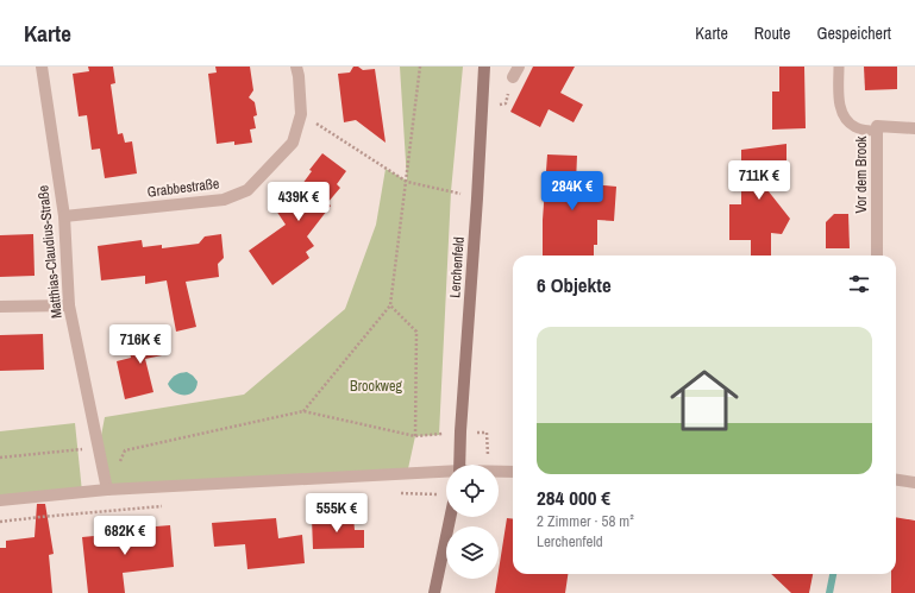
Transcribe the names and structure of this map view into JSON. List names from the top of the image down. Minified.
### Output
{"streets":{"street":["Vor dem Brook","Grabbestraße","Matthias-Claudius-Straße","Lerchenfeld"]},"crossings":[["Grabbestraße","Matthias-Claudius-Straße"]],"parks":["Brookweg"],"page":{"header":"Karte","nav":["Karte","Route","Gespeichert"],"price":["711K €","284K €","439K €","716K €","555K €","682K €"],"heading":"6 Objekte","list":[{"name":"284 000 €","note":"2 Zimmer · 58 m² · Lerchenfeld"}]}}
